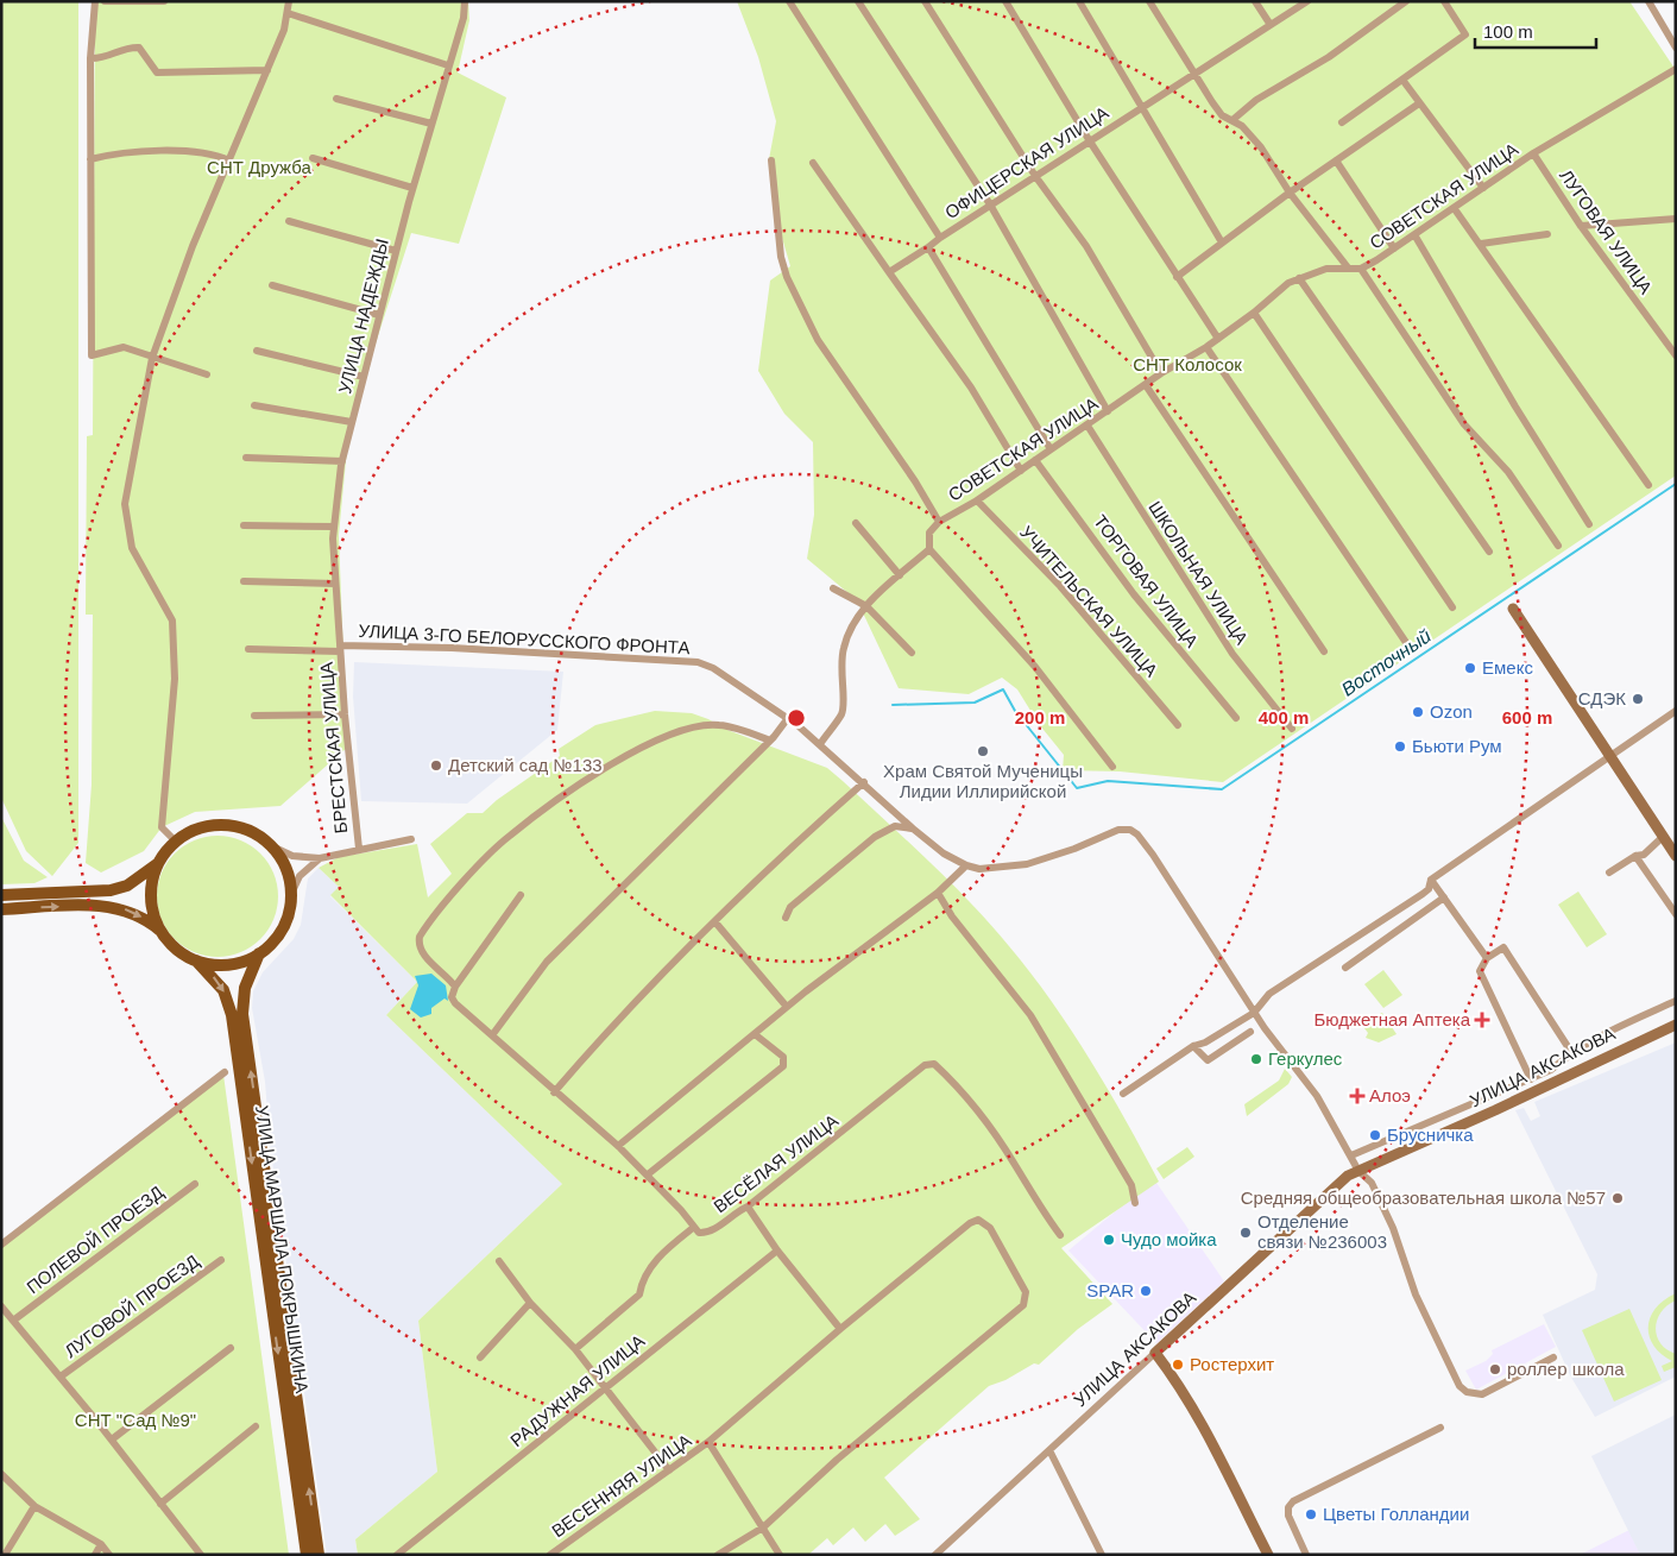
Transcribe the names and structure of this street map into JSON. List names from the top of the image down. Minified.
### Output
{"streets":{"main road":["УЛИЦА МАРШАЛА ПОКРЫШКИНА"],"street":["ОФИЦЕРСКАЯ УЛИЦА","СОВЕТСКАЯ УЛИЦА","ЛУГОВАЯ УЛИЦА","УЛИЦА НАДЕЖДЫ","ШКОЛЬНАЯ УЛИЦА","ТОРГОВАЯ УЛИЦА","УЧИТЕЛЬСКАЯ УЛИЦА","УЛИЦА 3-ГО БЕЛОРУССКОГО ФРОНТА","БРЕСТСКАЯ УЛИЦА","УЛИЦА АКСАКОВА","ВЕСЁЛАЯ УЛИЦА","ПОЛЕВОЙ ПРОЕЗД","ЛУГОВОЙ ПРОЕЗД","РАДУЖНАЯ УЛИЦА","ВЕСЕННЯЯ УЛИЦА"]},"crossings":[["СОВЕТСКАЯ УЛИЦА","ЛУГОВАЯ УЛИЦА"],["СОВЕТСКАЯ УЛИЦА","ШКОЛЬНАЯ УЛИЦА"],["СОВЕТСКАЯ УЛИЦА","ТОРГОВАЯ УЛИЦА"],["СОВЕТСКАЯ УЛИЦА","УЧИТЕЛЬСКАЯ УЛИЦА"],["УЛИЦА НАДЕЖДЫ","УЛИЦА 3-ГО БЕЛОРУССКОГО ФРОНТА"],["УЛИЦА НАДЕЖДЫ","БРЕСТСКАЯ УЛИЦА"],["УЛИЦА 3-ГО БЕЛОРУССКОГО ФРОНТА","БРЕСТСКАЯ УЛИЦА"]],"water":["Восточный"],"parks":["СНТ Дружба","СНТ Колосок","СНТ \"Сад №9\""],"places":{"other":["Емекс","СДЭК","Ozon","Бьюти Рум","Храм Святой Мученицы Лидии Иллирийской","Детский сад №133","Геркулес","Брусничка","Средняя общеобразовательная школа №57","Отделение связи №236003","Чудо мойка","SPAR","Ростерхит","роллер школа","Цветы Голландии"],"health":["Бюджетная Аптека","Алоэ"]},"scale_bar":"100 m","rings":["200 m","400 m","600 m"]}
